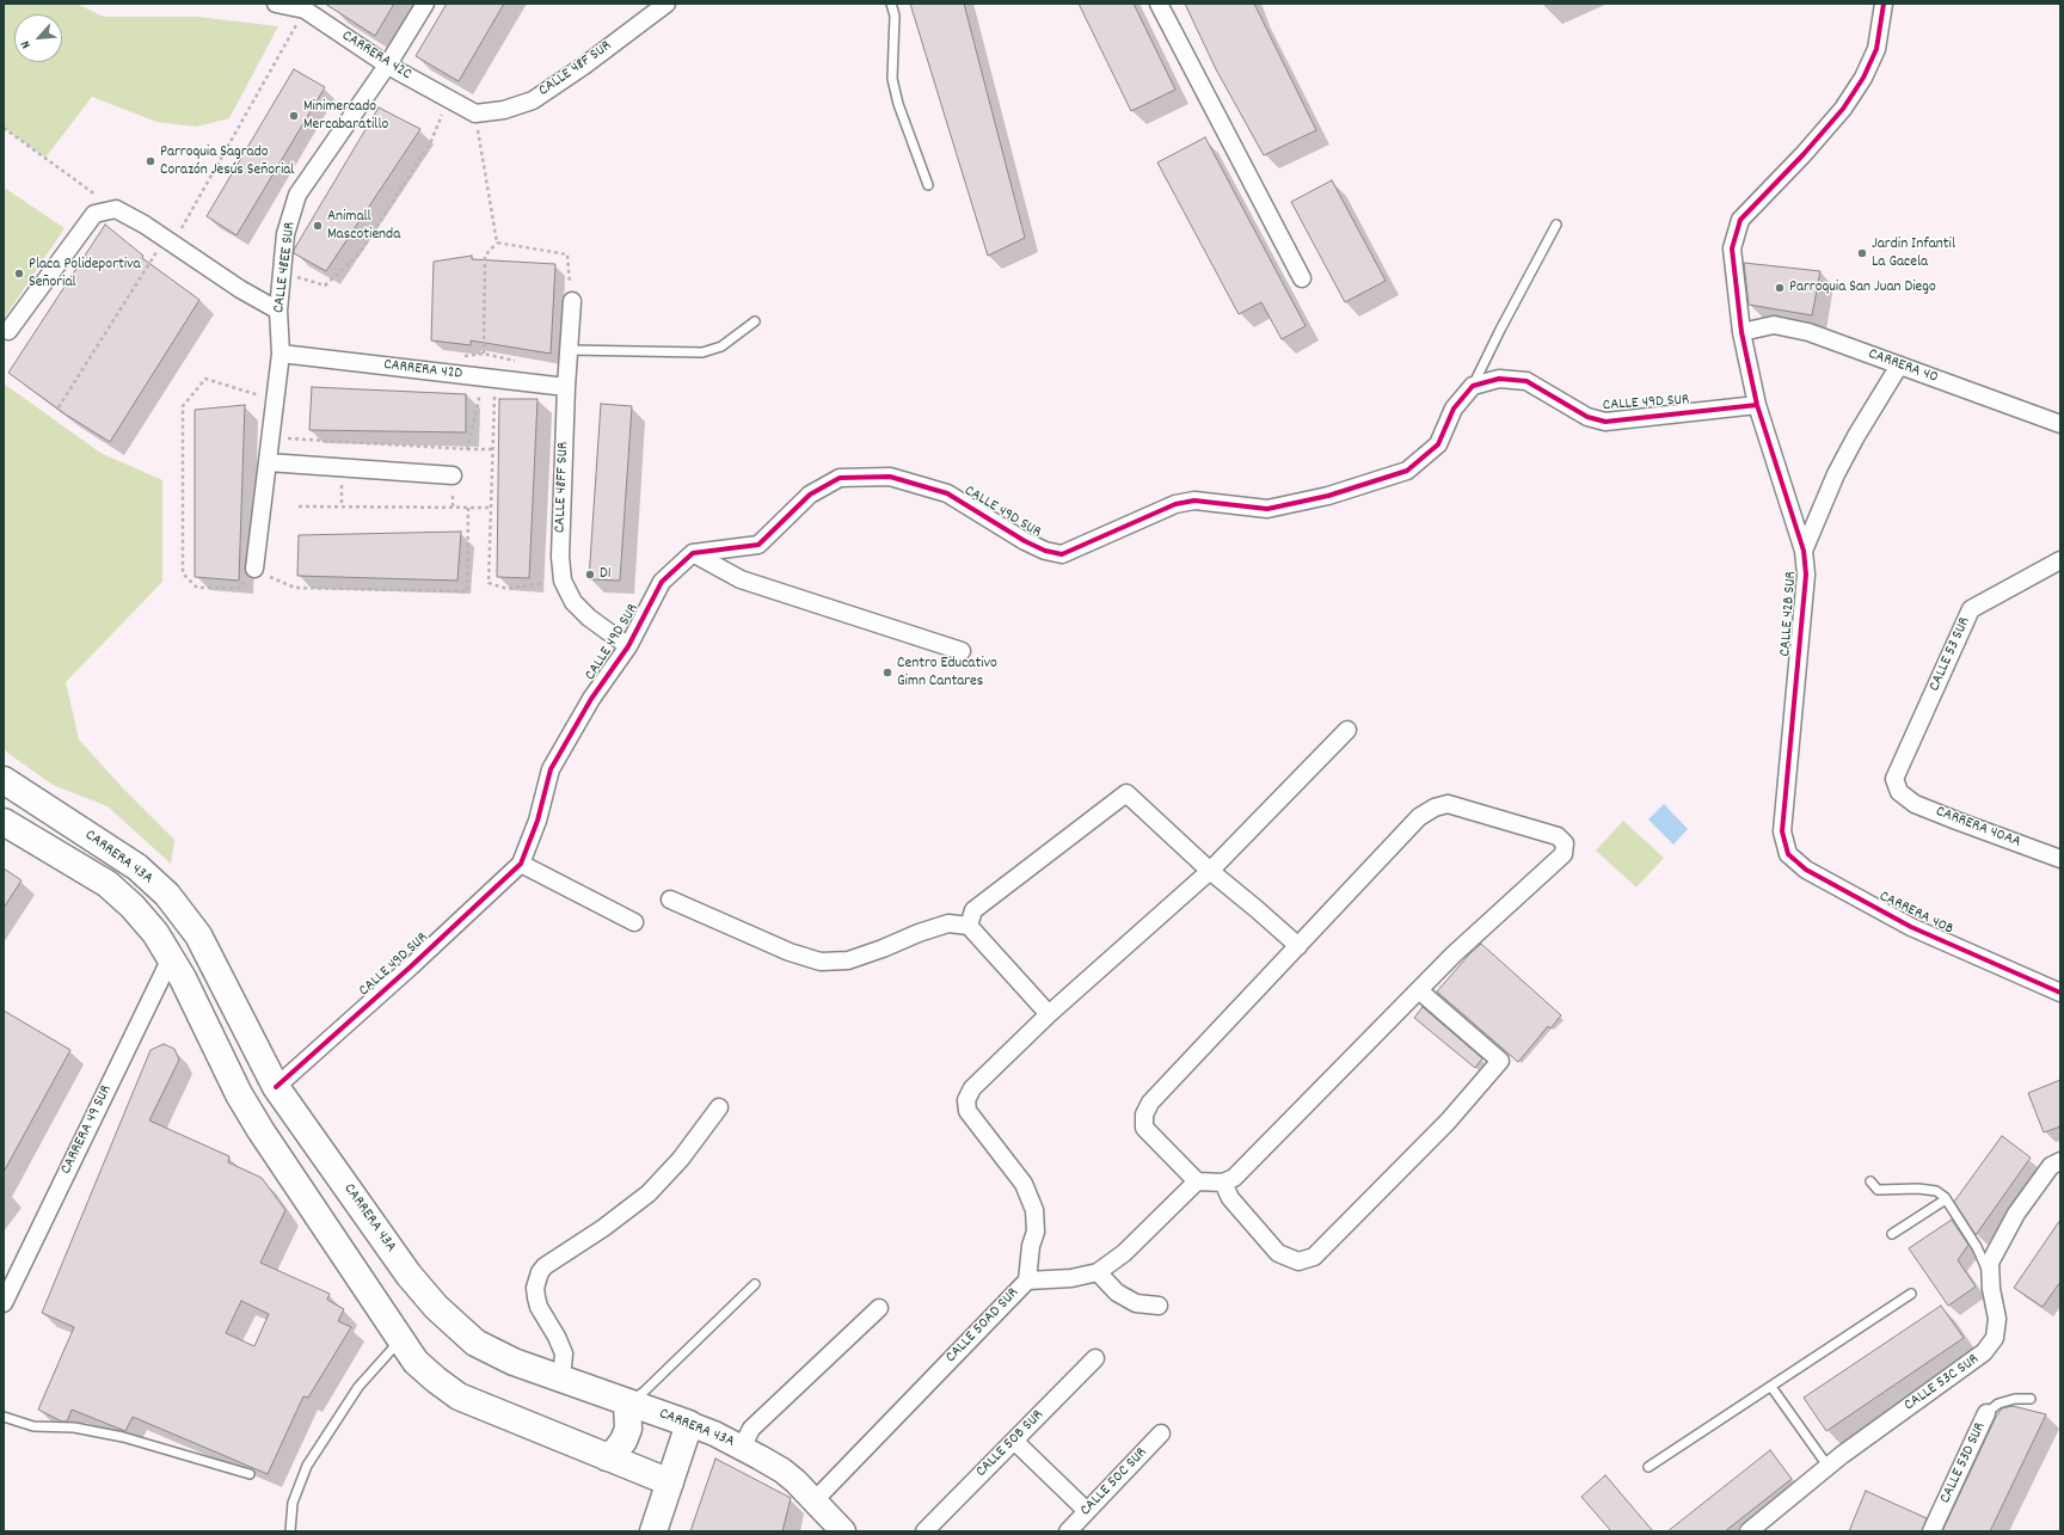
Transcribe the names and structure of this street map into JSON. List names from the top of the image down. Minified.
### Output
{"streets":{"main road":["CARRERA 43A"],"street":["CARRERA 42C","CALLE 48F SUR","CALLE 48EE SUR","CARRERA 40","CARRERA 42D","CALLE 49D SUR","CALLE 48FF SUR","CALLE 42B SUR","CALLE 53 SUR","CARRERA 40AA","CARRERA 40B","CARRERA 49 SUR","CALLE 50AD SUR","CALLE 53C SUR","CALLE 50B SUR","CALLE 53D SUR","CALLE 50C SUR"]},"crossings":[["CARRERA 42C","CALLE 48F SUR"],["CARRERA 42C","CALLE 48EE SUR"],["CALLE 48EE SUR","CARRERA 42D"],["CARRERA 42D","CALLE 48FF SUR"],["CALLE 49D SUR","CALLE 48FF SUR"],["CALLE 49D SUR","CALLE 42B SUR"],["CALLE 49D SUR","CARRERA 43A"],["CALLE 42B SUR","CARRERA 40B"],["CALLE 53 SUR","CARRERA 40AA"],["CARRERA 43A","CARRERA 49 SUR"],["CARRERA 43A","CALLE 50AD SUR"]],"places":["Minimercado Mercabaratillo","Parroquia Sagrado Corazón Jesús Señorial","Animall Mascotienda","Jardin Infantil La Gacela","Placa Polideportiva Señorial","Parroquia San Juan Diego","D1","Centro Educativo Gimn Cantares"],"north":"bottom left"}
